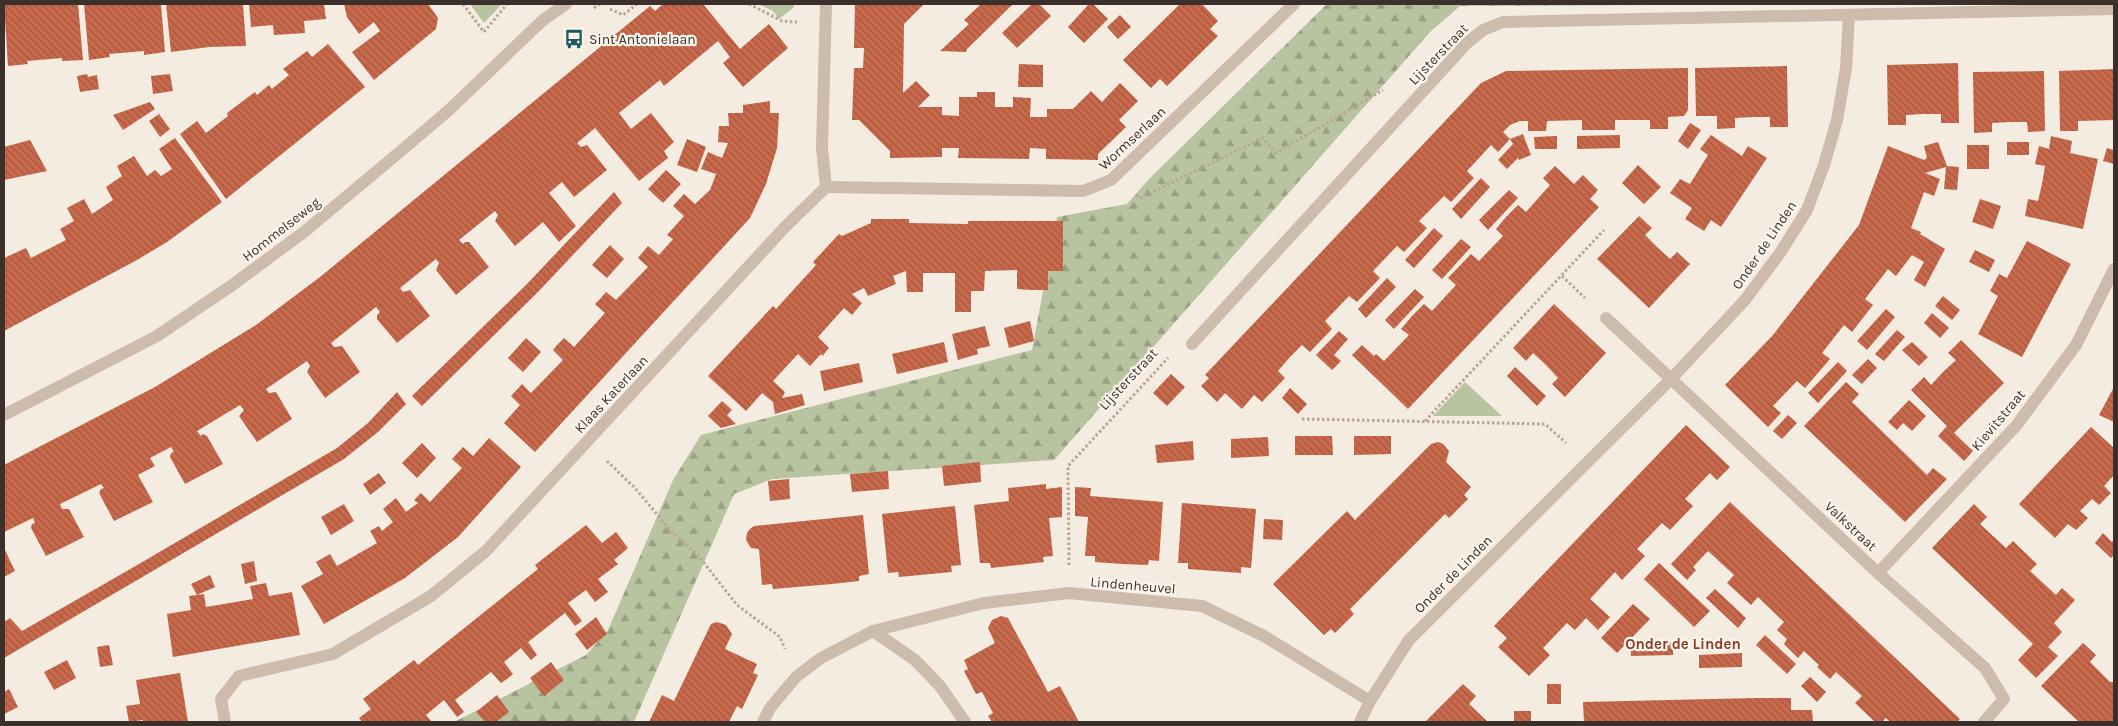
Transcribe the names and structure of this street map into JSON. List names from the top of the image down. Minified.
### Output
{"streets":{"street":["Lijsterstraat","Wormserlaan","Hommelseweg","Onder de Linden","Klaas Katerlaan","Kievitstraat","Valkstraat","Lindenheuvel"]},"crossings":[["Lijsterstraat","Onder de Linden"],["Lijsterstraat","Lindenheuvel"],["Wormserlaan","Klaas Katerlaan"],["Onder de Linden","Valkstraat"],["Onder de Linden","Lindenheuvel"],["Kievitstraat","Valkstraat"]],"districts":["Onder de Linden"],"places":{"bus stop":["Sint Antonielaan"]}}
